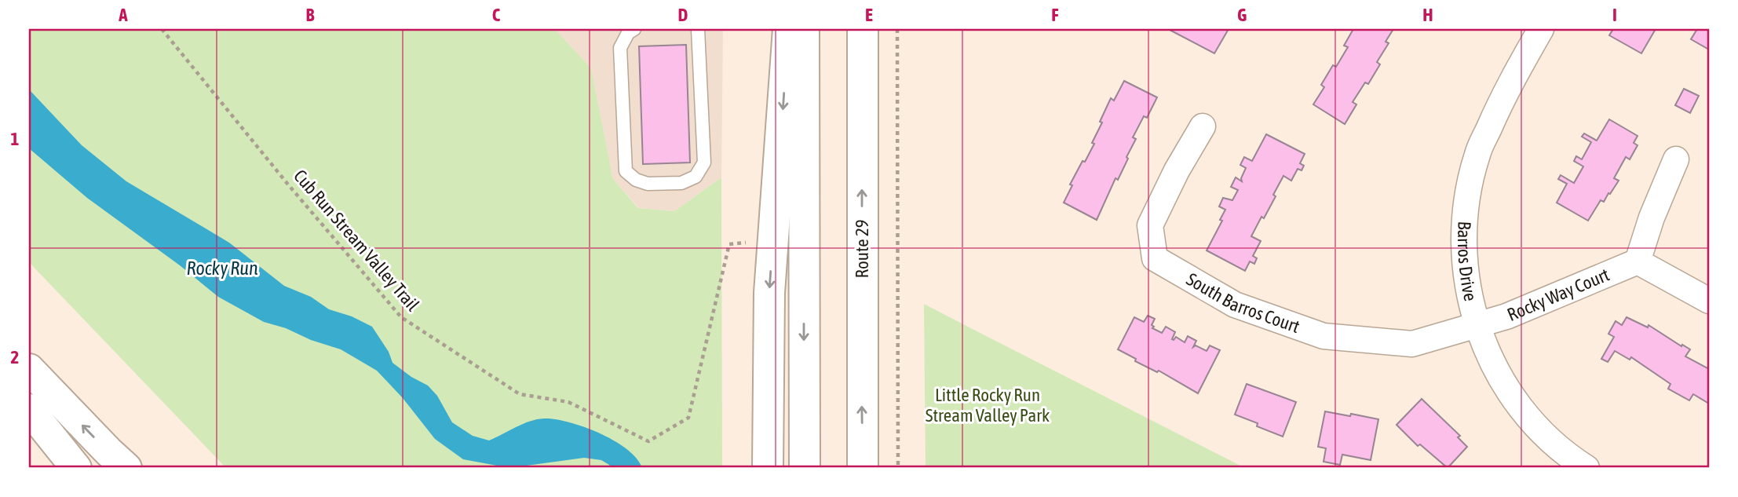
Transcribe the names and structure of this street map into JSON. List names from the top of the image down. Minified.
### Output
{"streets":{"main road":["Route 29"],"street":["Barros Drive","Rocky Way Court","South Barros Court"],"path":["Cub Run Stream Valley Trail"]},"crossings":[["Barros Drive","Rocky Way Court"],["Barros Drive","South Barros Court"],["Rocky Way Court","South Barros Court"]],"water":["Rocky Run"],"parks":["Little Rocky Run Stream Valley Park"],"grid":{"columns":["A","B","C","D","E","F","G","H","I"],"rows":["1","2"]}}
